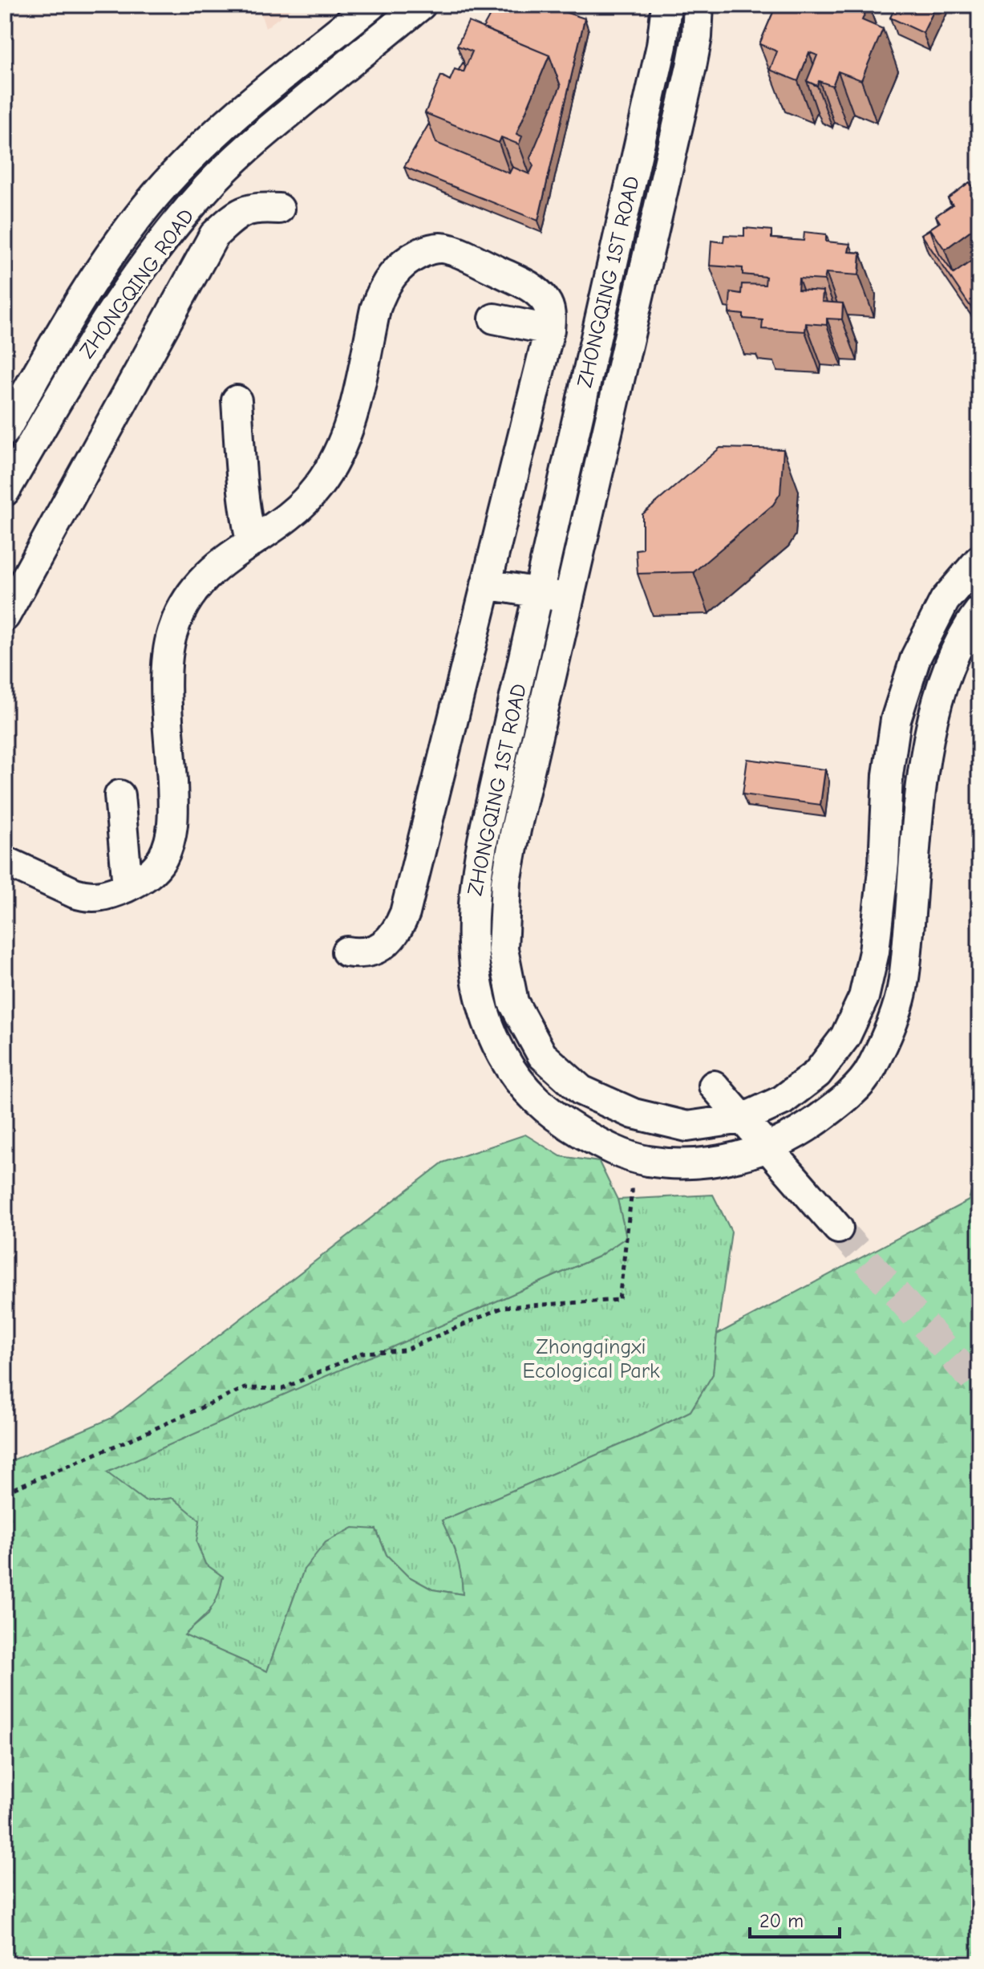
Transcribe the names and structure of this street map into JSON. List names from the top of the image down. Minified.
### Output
{"streets":{"street":["ZHONGQING 1ST ROAD","ZHONGQING ROAD"]},"parks":["Zhongqingxi Ecological Park"],"scale_bar":"20 m"}
